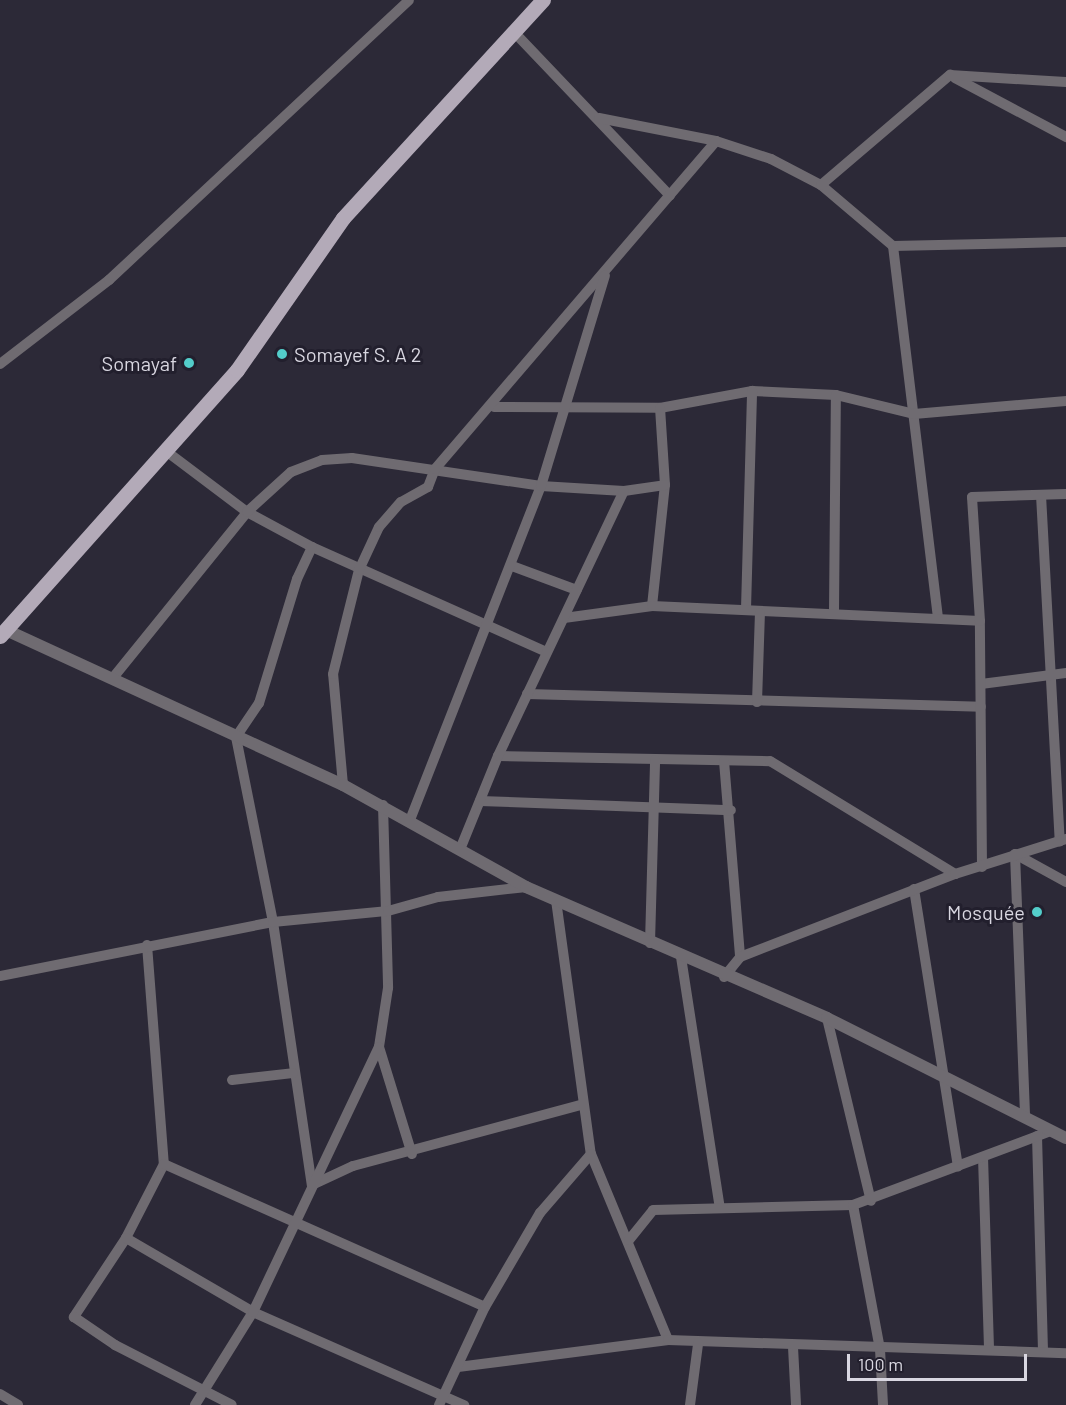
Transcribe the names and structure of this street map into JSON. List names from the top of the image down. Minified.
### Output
{"places":["Somayef S. A 2","Somayaf","Mosquée"],"scale_bar":"100 m"}
